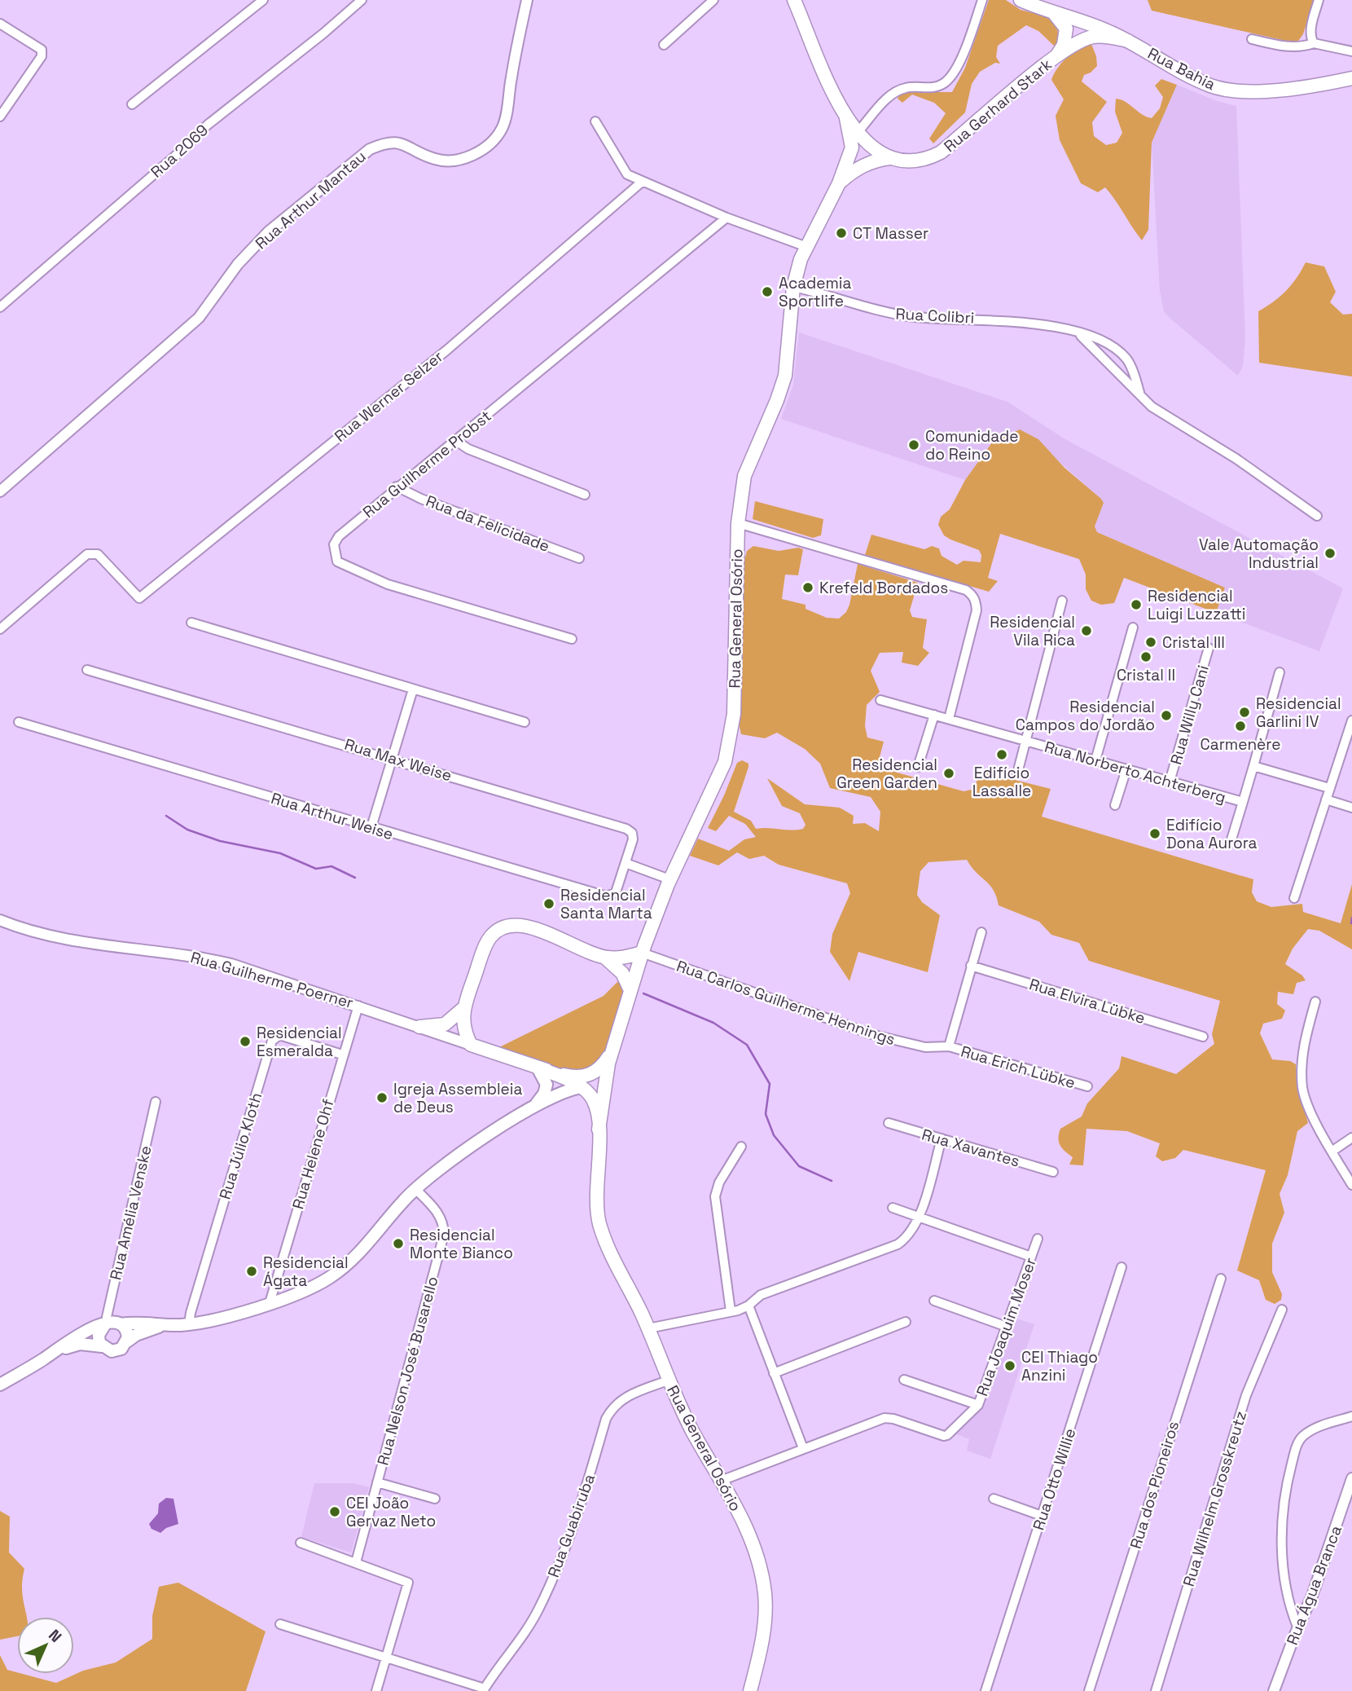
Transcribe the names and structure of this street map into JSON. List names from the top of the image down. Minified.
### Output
{"streets":{"main road":["Rua Bahia","Rua Gerhard Stark","Rua General Osório","Rua Guilherme Poerner"],"street":["Rua 2069","Rua Arthur Mantau","Rua Colibri","Rua Werner Selzer","Rua Guilherme Probst","Rua da Felicidade","Rua Willy Cani","Rua Max Weise","Rua Norberto Achterberg","Rua Arthur Weise","Rua Elvira Lübke","Rua Carlos Guilherme Hennings","Rua Erich Lübke","Rua Júlio Kloth","Rua Xavantes","Rua Helene Ohf","Rua Amélia Venske","Rua Joaquim Moser","Rua Nelson José Busarello","Rua Otto Willie","Rua dos Pioneiros","Rua Wilhelm Grosskreutz","Rua Guabiruba","Rua Água Branca"]},"crossings":[["Rua Bahia","Rua Gerhard Stark"],["Rua Gerhard Stark","Rua General Osório"],["Rua Colibri","Rua General Osório"],["Rua Guilherme Probst","Rua da Felicidade"],["Rua General Osório","Rua Guilherme Poerner"],["Rua General Osório","Rua Carlos Guilherme Hennings"],["Rua General Osório","Rua Joaquim Moser"],["Rua General Osório","Rua Guabiruba"],["Rua Willy Cani","Rua Norberto Achterberg"],["Rua Max Weise","Rua Arthur Weise"],["Rua Guilherme Poerner","Rua Helene Ohf"],["Rua Carlos Guilherme Hennings","Rua Erich Lübke"],["Rua Júlio Kloth","Rua Helene Ohf"]],"places":["CT Masser","Academia Sportlife","Comunidade do Reino","Vale Automação Industrial","Krefeld Bordados","Residencial Luigi Luzzatti","Residencial Vila Rica","Cristal III","Cristal II","Residencial Garlini IV","Residencial Campos do Jordão","Carmenère","Edifício Lassalle","Residencial Green Garden","Edifício Dona Aurora","Residencial Santa Marta","Residencial Esmeralda","Igreja Assembleia de Deus","Residencial Monte Bianco","Residencial Ágata","CEI Thiago Anzini","CEI João Gervaz Neto"],"north":"top right"}
